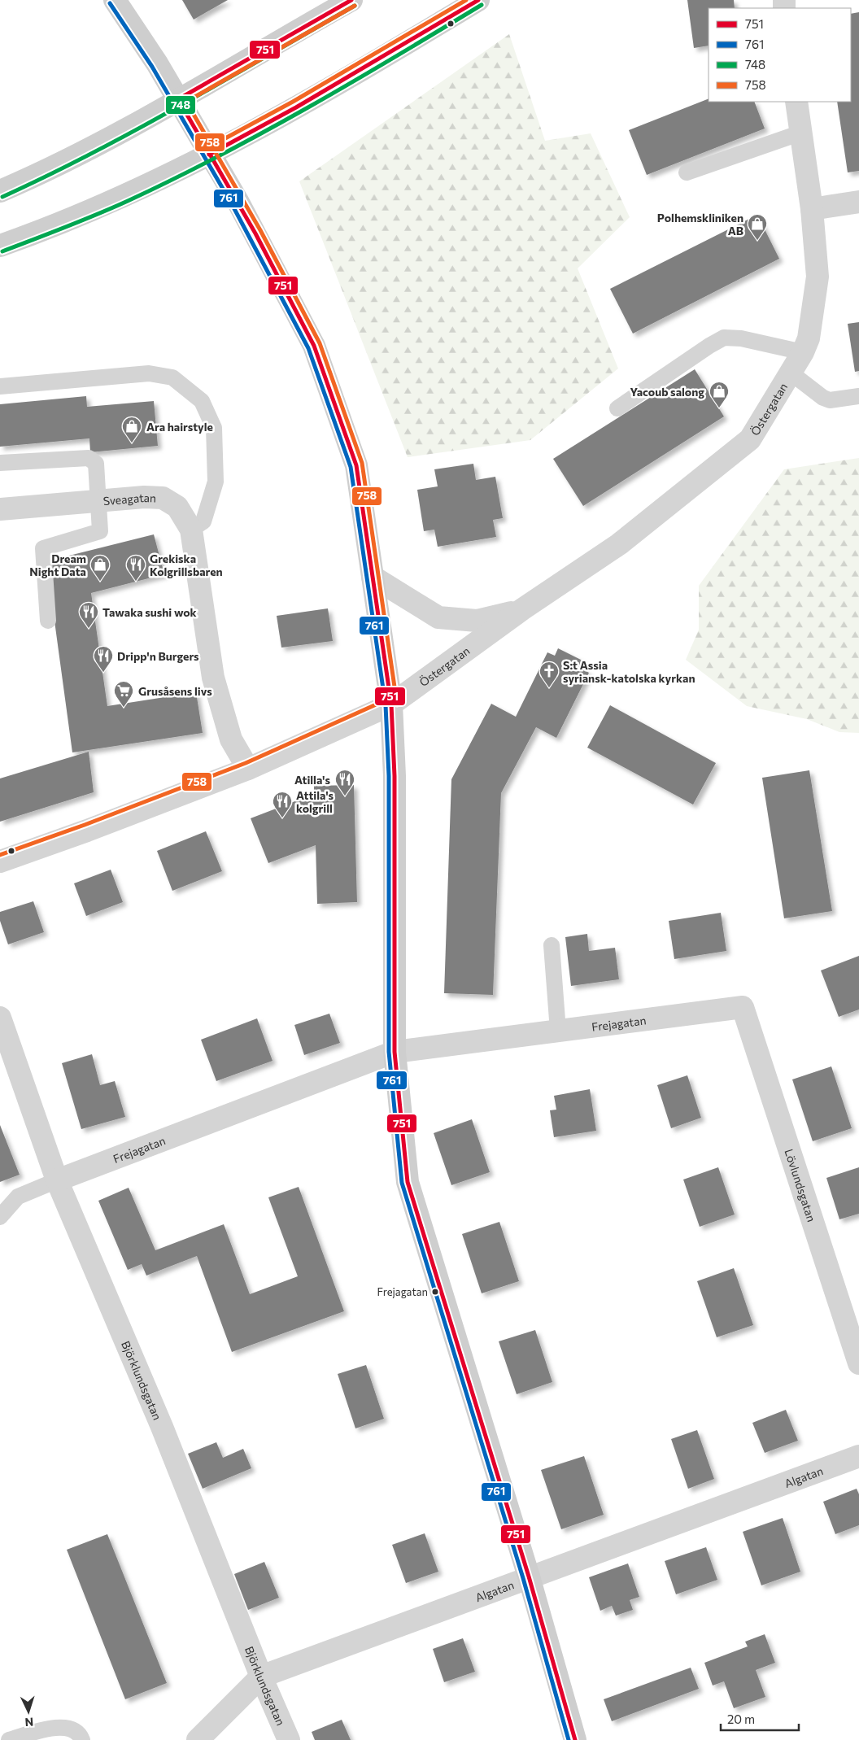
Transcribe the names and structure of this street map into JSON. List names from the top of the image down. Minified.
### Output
{"streets":{"street":["Östergatan","Sveagatan","Frejagatan","Lövlundsgatan","Björklundsgatan","Algatan"]},"crossings":[["Östergatan","Sveagatan"],["Frejagatan","Lövlundsgatan"],["Frejagatan","Björklundsgatan"],["Björklundsgatan","Algatan"]],"places":{"shop":["Polhemskliniken AB","Yacoub salong","Ara hairstyle","Dream Night Data"],"restaurant":["Grekiska Kolgrillsbaren","Tawaka sushi wok","Dripp'n Burgers","Atilla's","Attila's kolgrill"],"church":["S:t Assia syriansk-katolska kyrkan"],"supermarket":["Grusåsens livs"],"other":["Frejagatan"]},"lines":["transit line 751","transit line 758","transit line 761","transit line 748"],"legend":["751","761","748","758"],"scale_bar":"20 m","north":"bottom"}
